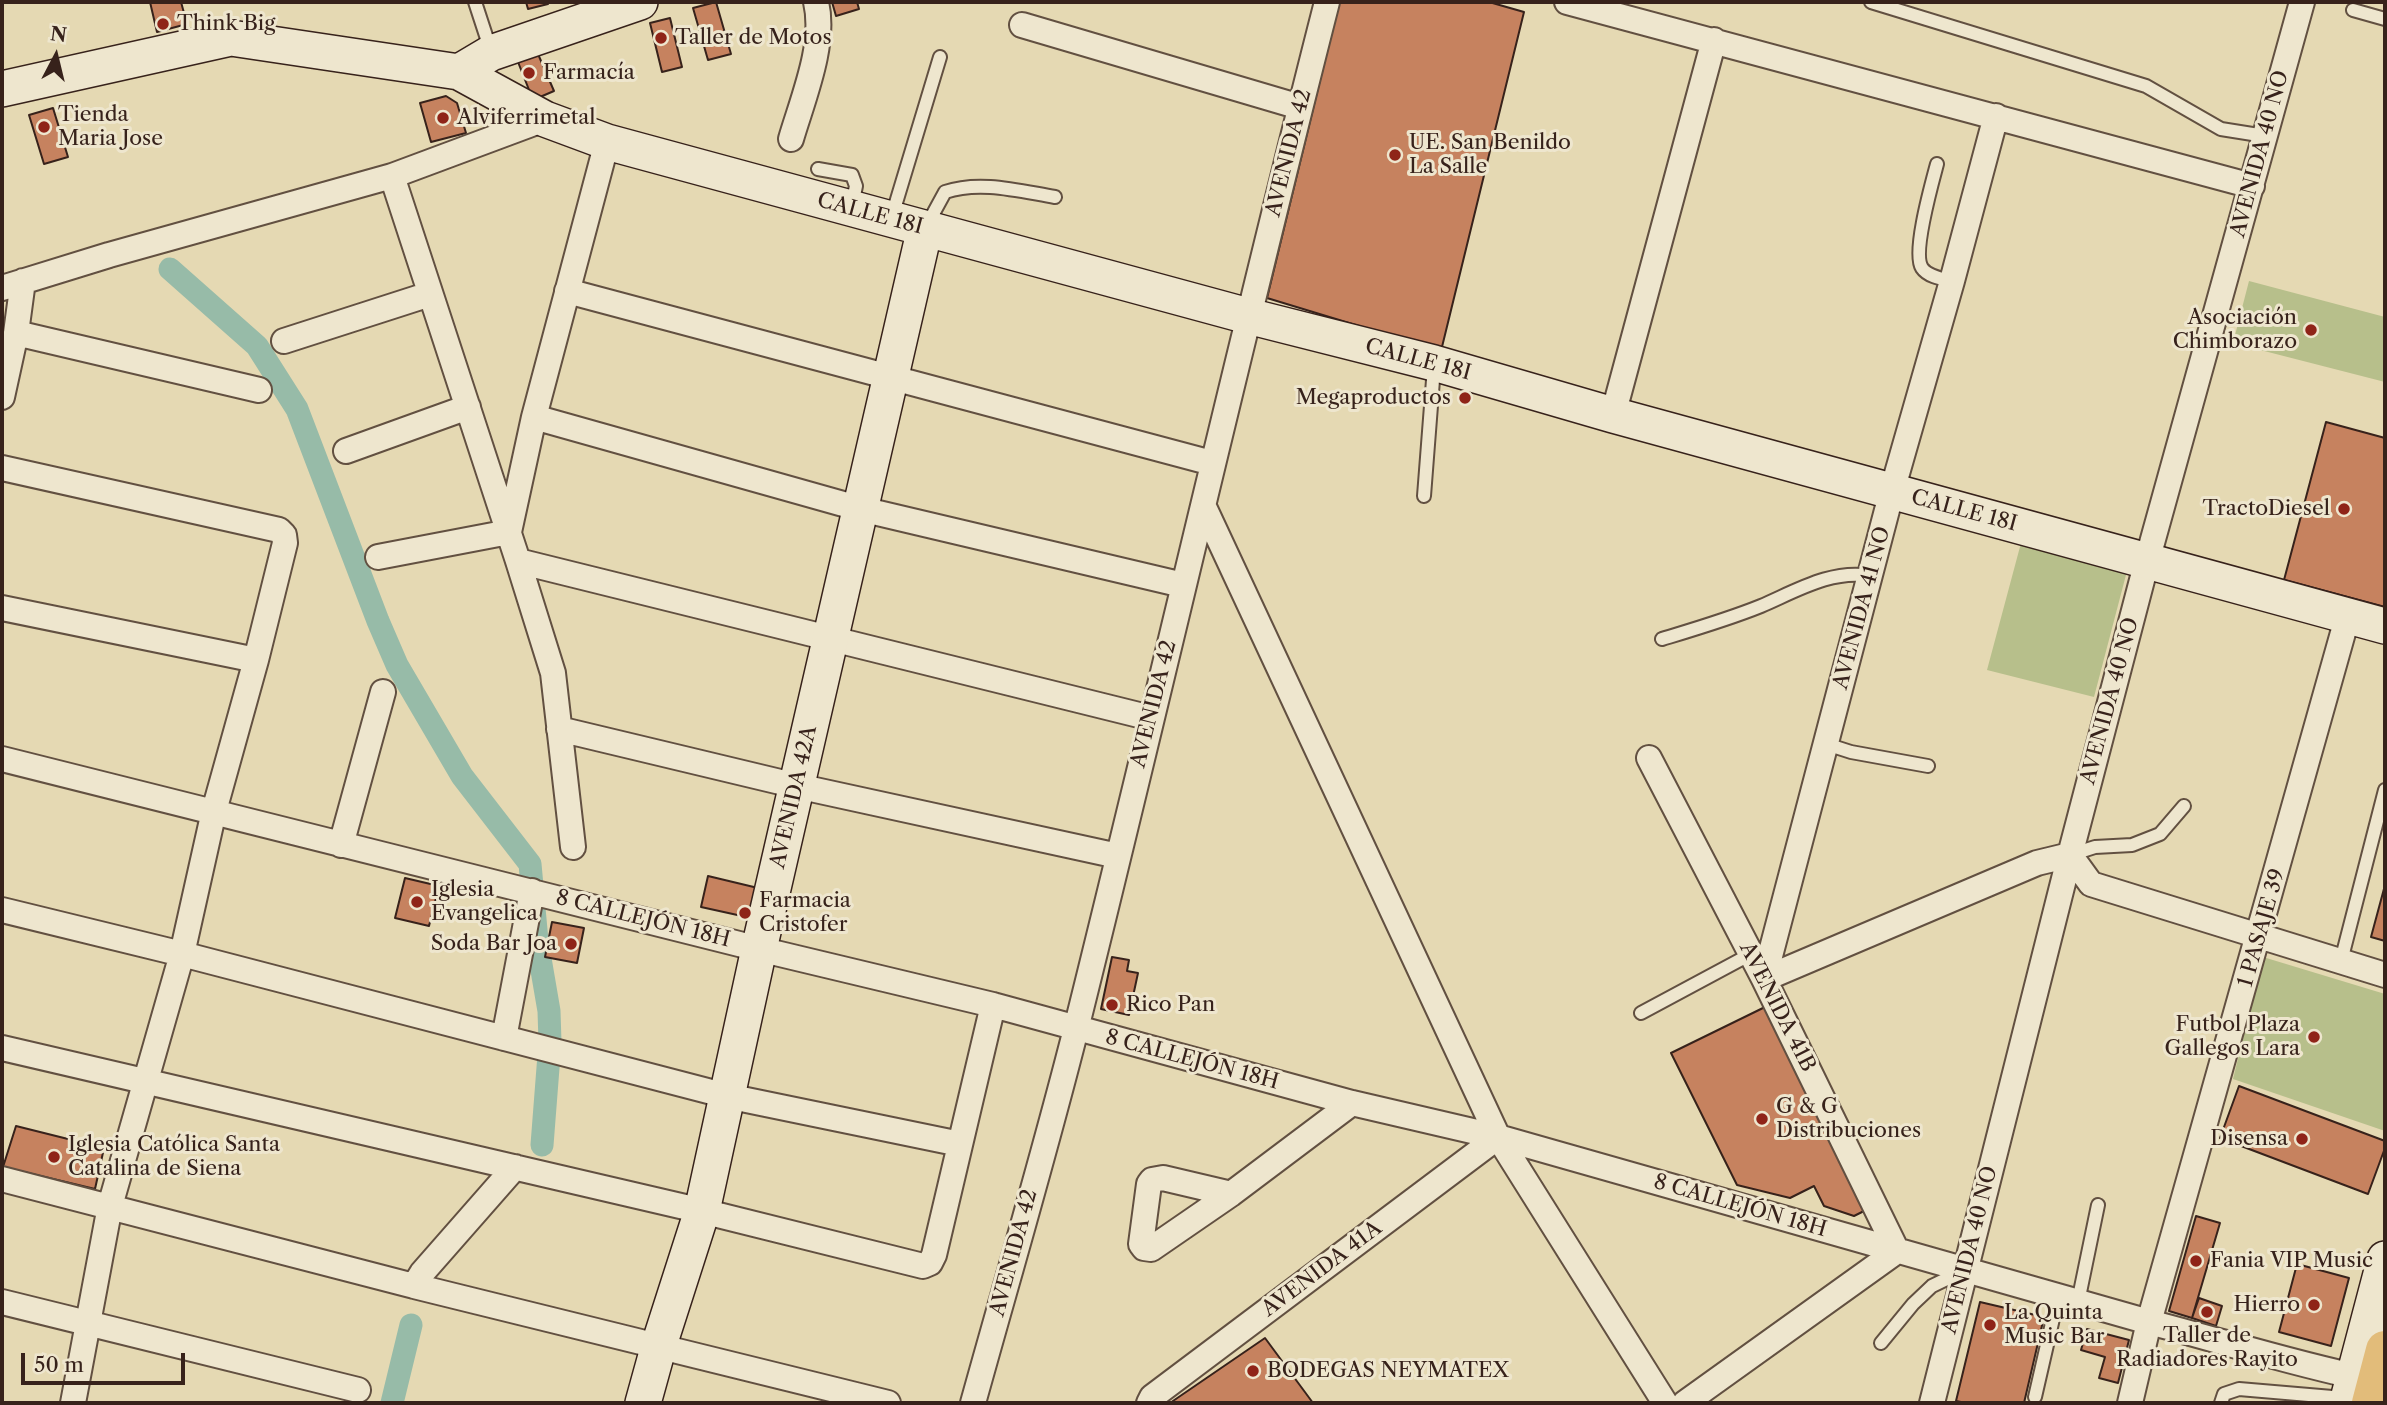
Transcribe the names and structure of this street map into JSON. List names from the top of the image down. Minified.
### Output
{"streets":{"street":["AVENIDA 42","AVENIDA 40 NO","CALLE 18I","AVENIDA 41 NO","AVENIDA 42A","8 CALLEJÓN 18H","1 PASAJE 39","AVENIDA 41B","AVENIDA 41A"]},"crossings":[["AVENIDA 42","CALLE 18I"],["AVENIDA 42","8 CALLEJÓN 18H"],["AVENIDA 40 NO","CALLE 18I"],["AVENIDA 40 NO","8 CALLEJÓN 18H"],["CALLE 18I","AVENIDA 41 NO"],["CALLE 18I","AVENIDA 42A"],["CALLE 18I","1 PASAJE 39"],["AVENIDA 41 NO","AVENIDA 41B"],["AVENIDA 42A","8 CALLEJÓN 18H"],["8 CALLEJÓN 18H","1 PASAJE 39"],["8 CALLEJÓN 18H","AVENIDA 41B"],["8 CALLEJÓN 18H","AVENIDA 41A"]],"places":["Think Big","Taller de Motos","Farmacía","Alviferrimetal","Tienda Maria Jose","UE. San Benildo La Salle","Asociación Chimborazo","Megaproductos","TractoDiesel","Iglesia Evangelica","Farmacia Cristofer","Soda Bar Joa","Rico Pan","Futbol Plaza Gallegos Lara","G & G Distribuciones","Disensa","Iglesia Católica Santa Catalina de Siena","Fania VIP Music","Hierro","Taller de Radiadores Rayito","La Quinta Music Bar","BODEGAS NEYMATEX"],"scale_bar":"50 m","north":"top"}
